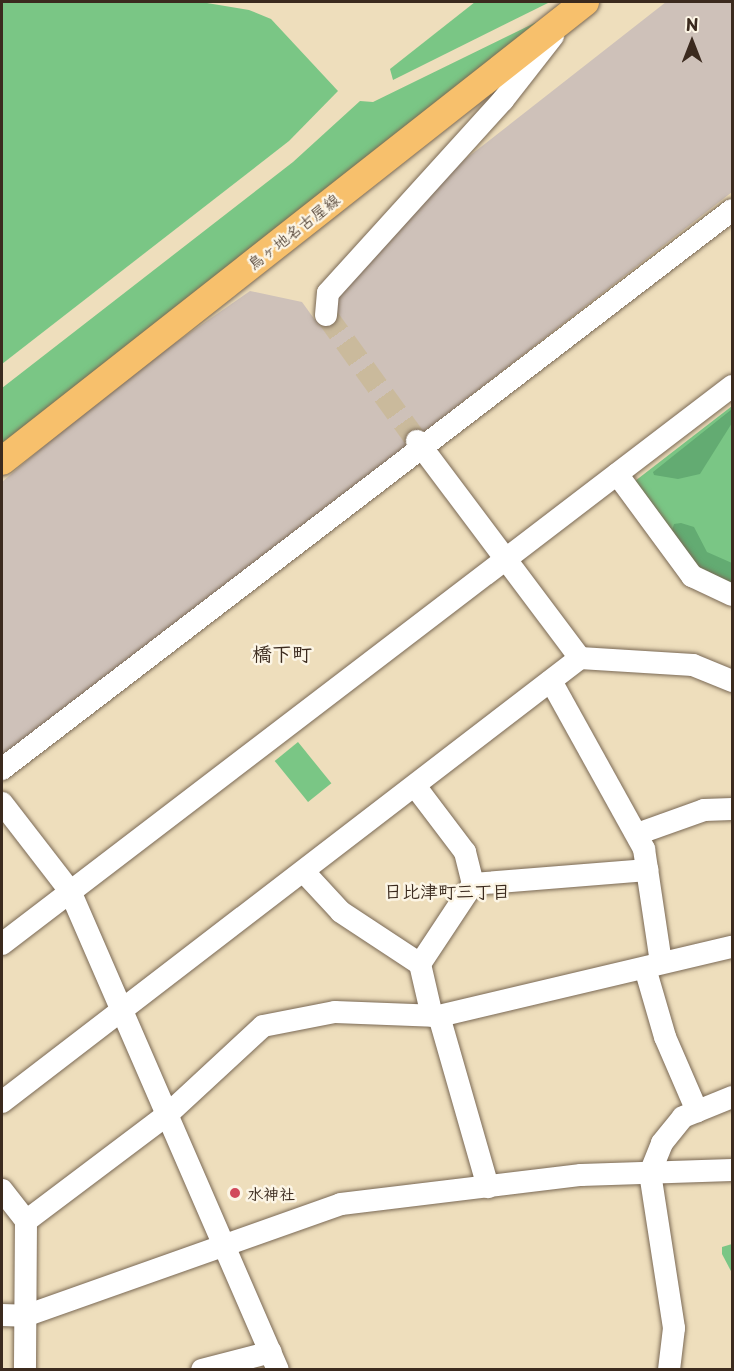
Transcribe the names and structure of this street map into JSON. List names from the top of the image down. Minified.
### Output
{"streets":{"main road":["鳥ヶ地名古屋線"]},"districts":["橋下町","日比津町三丁目"],"places":["水神社"],"north":"top"}
